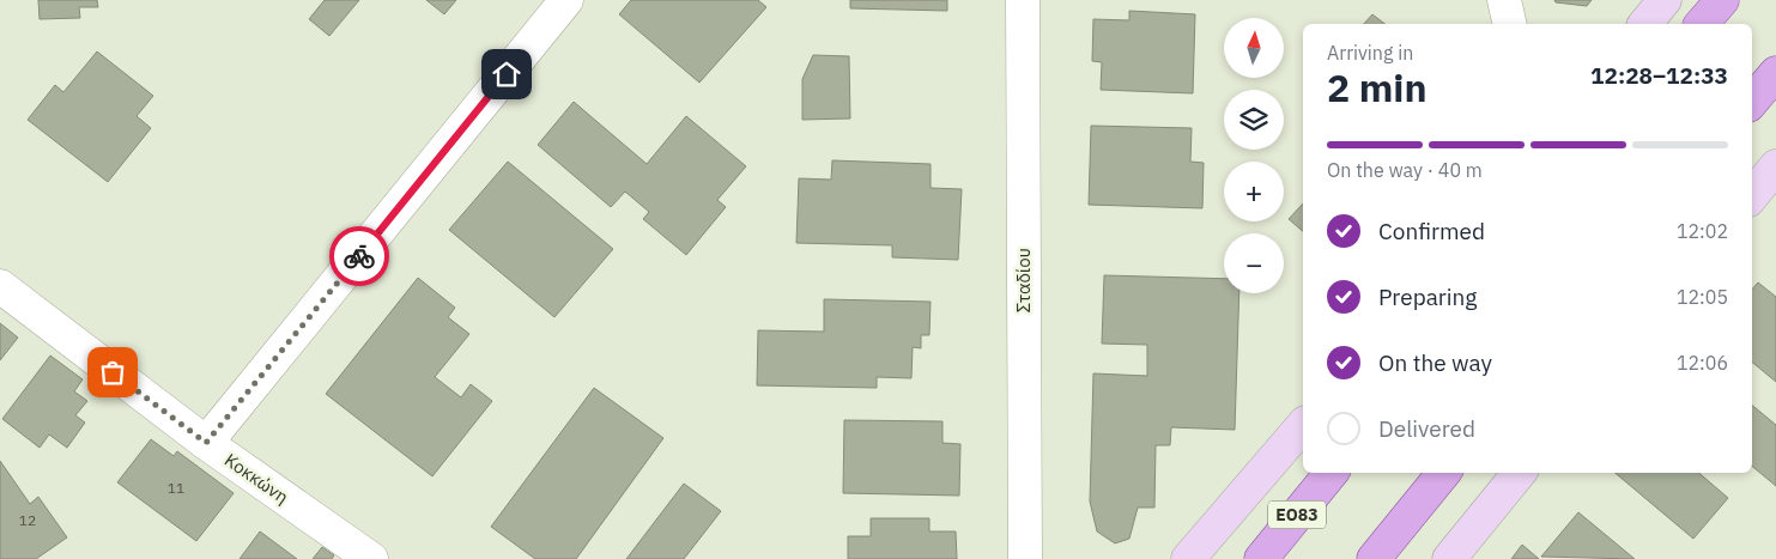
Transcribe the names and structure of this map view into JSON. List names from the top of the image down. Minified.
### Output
{"streets":{"main road":["ΕΟ83"],"street":["Σταδίου","Κοκκώνη"]},"house_numbers":["11","12"],"north":"top","page":{"map_buttons":["+","−"],"heading":["2 min","Arriving in","12:28–12:33"],"bar":"On the way · 40 m","list":[["Confirmed","12:02"],["Preparing","12:05"],["On the way","12:06"],"Delivered"]}}
